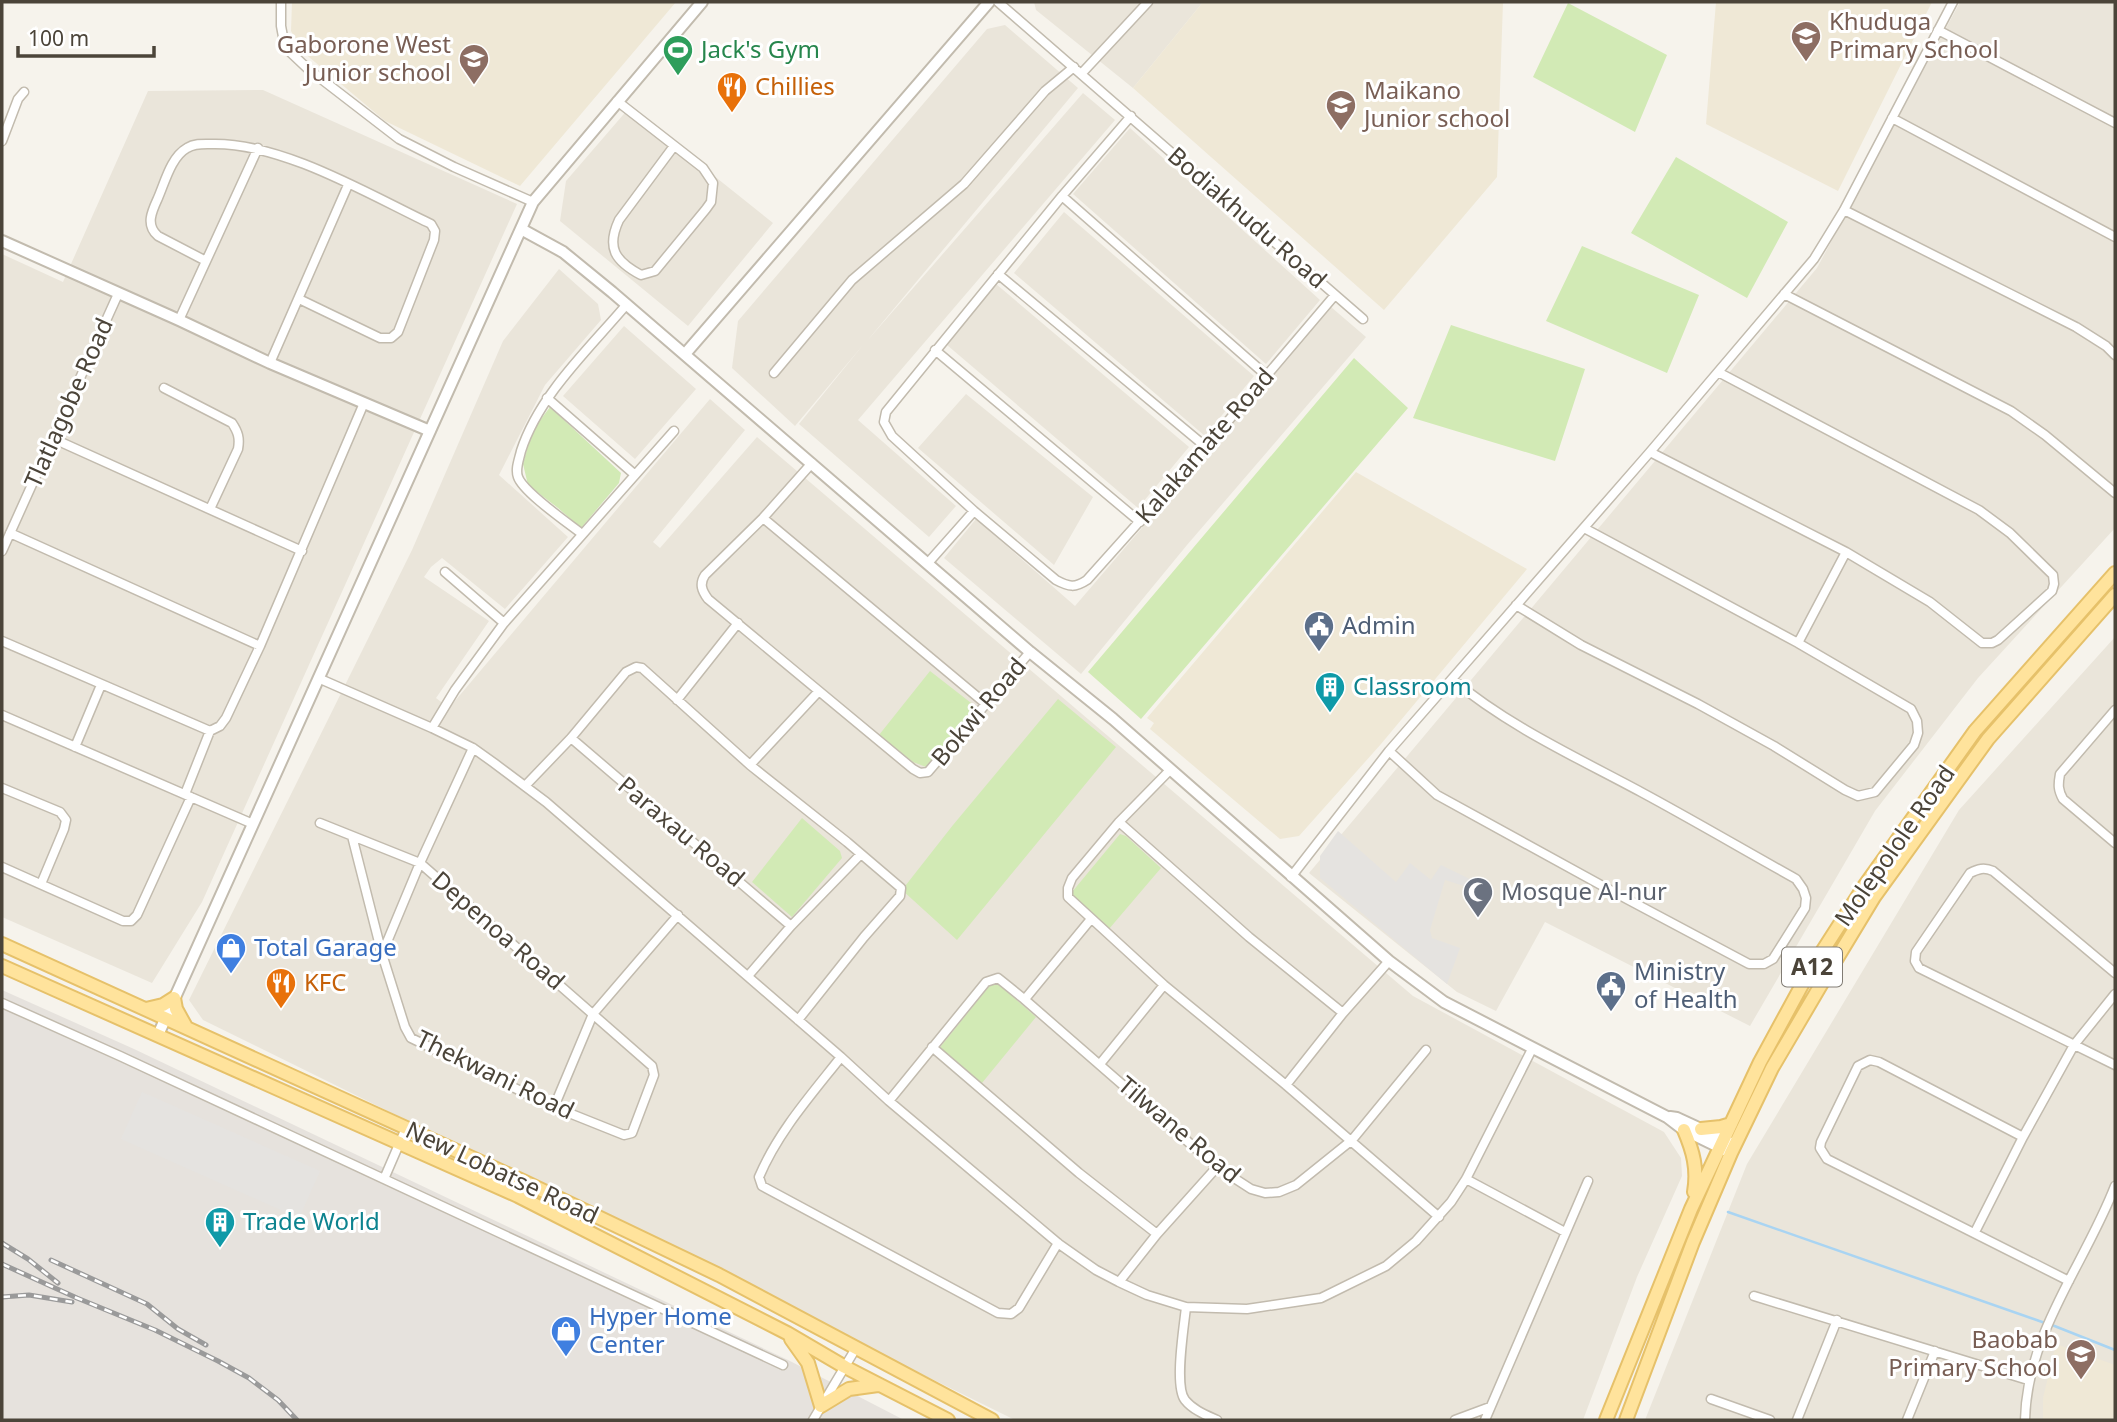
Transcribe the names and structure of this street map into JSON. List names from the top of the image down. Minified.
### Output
{"streets":{"main road":["Molepolole Road","A12","New Lobatse Road"],"street":["Bodiakhudu Road","Tlatlagobe Road","Kalakamate Road","Bokwi Road","Paraxau Road","Depenoa Road","Thekwani Road","Tilwane Road"]},"crossings":[["Bodiakhudu Road","Kalakamate Road"],["Depenoa Road","Thekwani Road"]],"places":{"school or university":["Khuduga Primary School","Gaborone West Junior school","Maikano Junior school","Baobab Primary School"],"sports":["Jack's Gym"],"restaurant":["Chillies","KFC"],"public building":["Admin","Ministry of Health"],"building":["Classroom","Trade World"],"mosque":["Mosque Al-nur"],"shop":["Total Garage","Hyper Home Center"]},"scale_bar":"100 m"}
